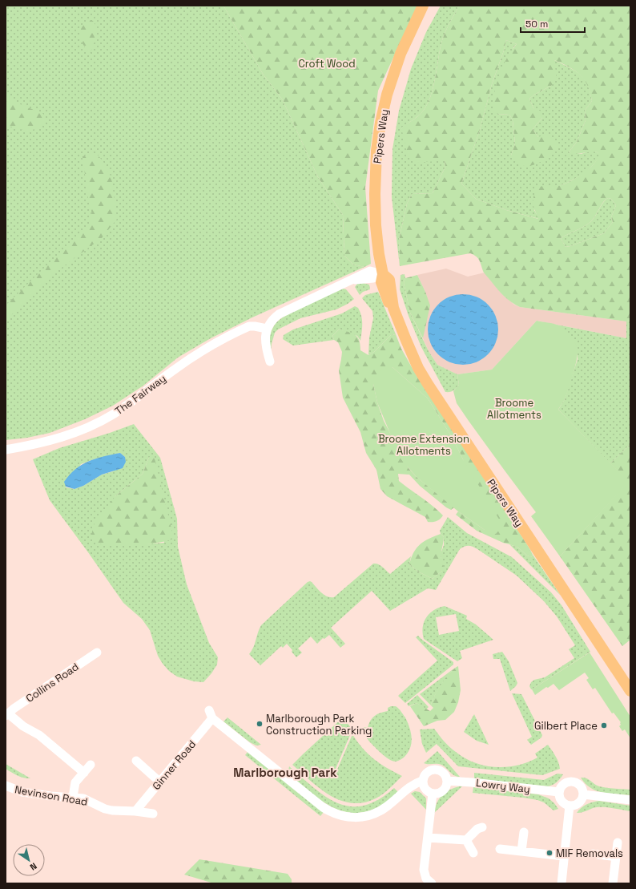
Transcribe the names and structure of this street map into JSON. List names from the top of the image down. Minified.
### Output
{"streets":{"main road":["Pipers Way"],"street":["The Fairway","Collins Road","Ginner Road","Lowry Way","Nevinson Road"]},"crossings":[["Ginner Road","Lowry Way"],["Ginner Road","Nevinson Road"]],"districts":["Marlborough Park"],"parks":["Croft Wood","Broome Allotments","Broome Extension Allotments"],"places":["Marlborough Park Construction Parking","Gilbert Place","MIF Removals"],"scale_bar":"50 m","north":"bottom right"}
